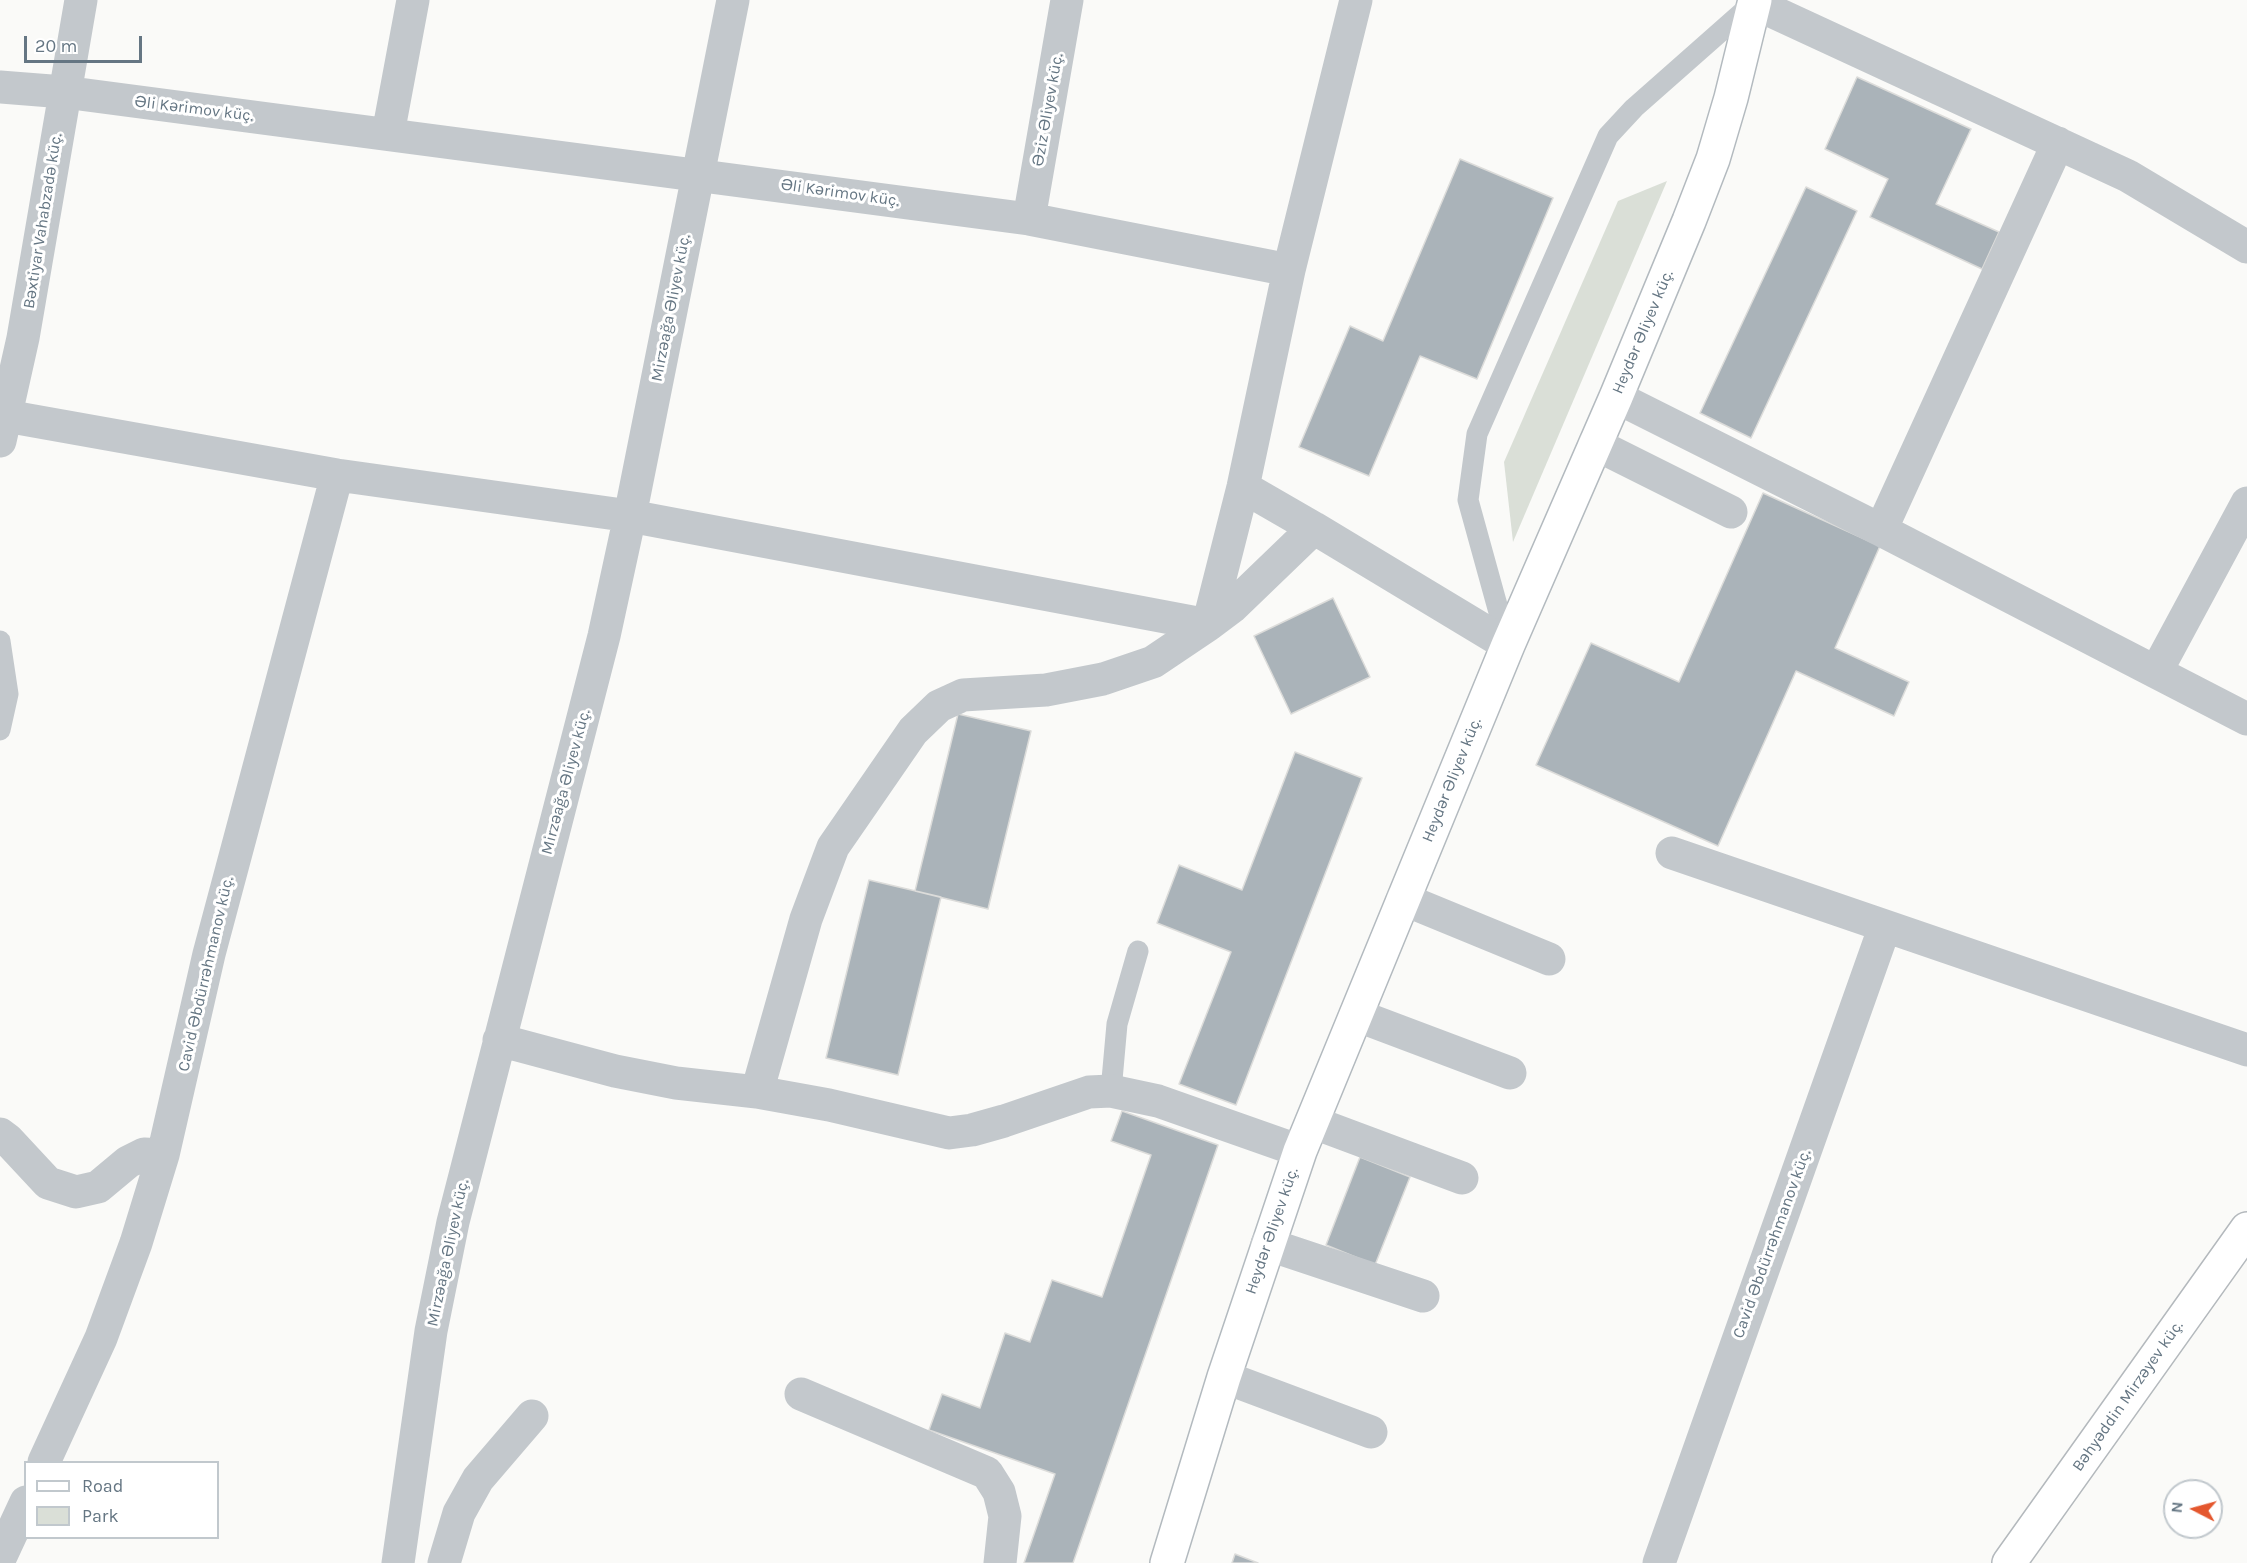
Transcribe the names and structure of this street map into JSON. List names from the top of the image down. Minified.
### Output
{"streets":{"main road":["Heydər Əliyev küç.","Bəhyəddin Mirzəyev küç."],"street":["Əli Kərimov küç.","Əziz Əliyev küç.","Bəxtiyar Vahabzadə küç.","Mirzəağa Əliyev küç.","Cavid Əbdürrəhmanov küç."]},"crossings":[["Əli Kərimov küç.","Əziz Əliyev küç."],["Əli Kərimov küç.","Bəxtiyar Vahabzadə küç."],["Əli Kərimov küç.","Mirzəağa Əliyev küç."]],"legend":["Road","Park"],"scale_bar":"20 m","north":"left"}
